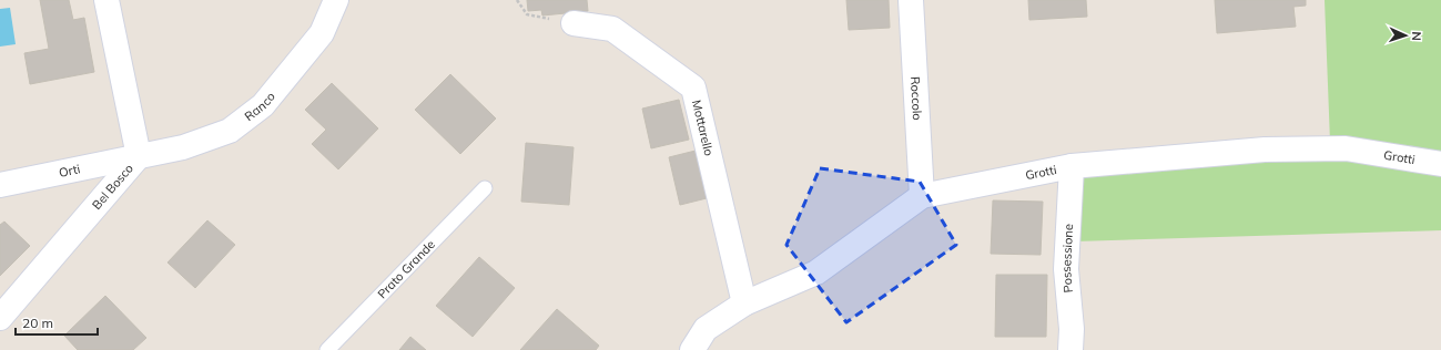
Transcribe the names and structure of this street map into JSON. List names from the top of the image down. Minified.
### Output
{"streets":{"street":["Roccolo","Ranco","Mottarello","Grotti","Orti","Bel Bosco","Possessione"],"lane":["Prato Grande"]},"crossings":[["Roccolo","Grotti"],["Ranco","Orti"],["Ranco","Bel Bosco"],["Mottarello","Grotti"],["Grotti","Possessione"],["Orti","Bel Bosco"]],"scale_bar":"20 m","north":"right"}
